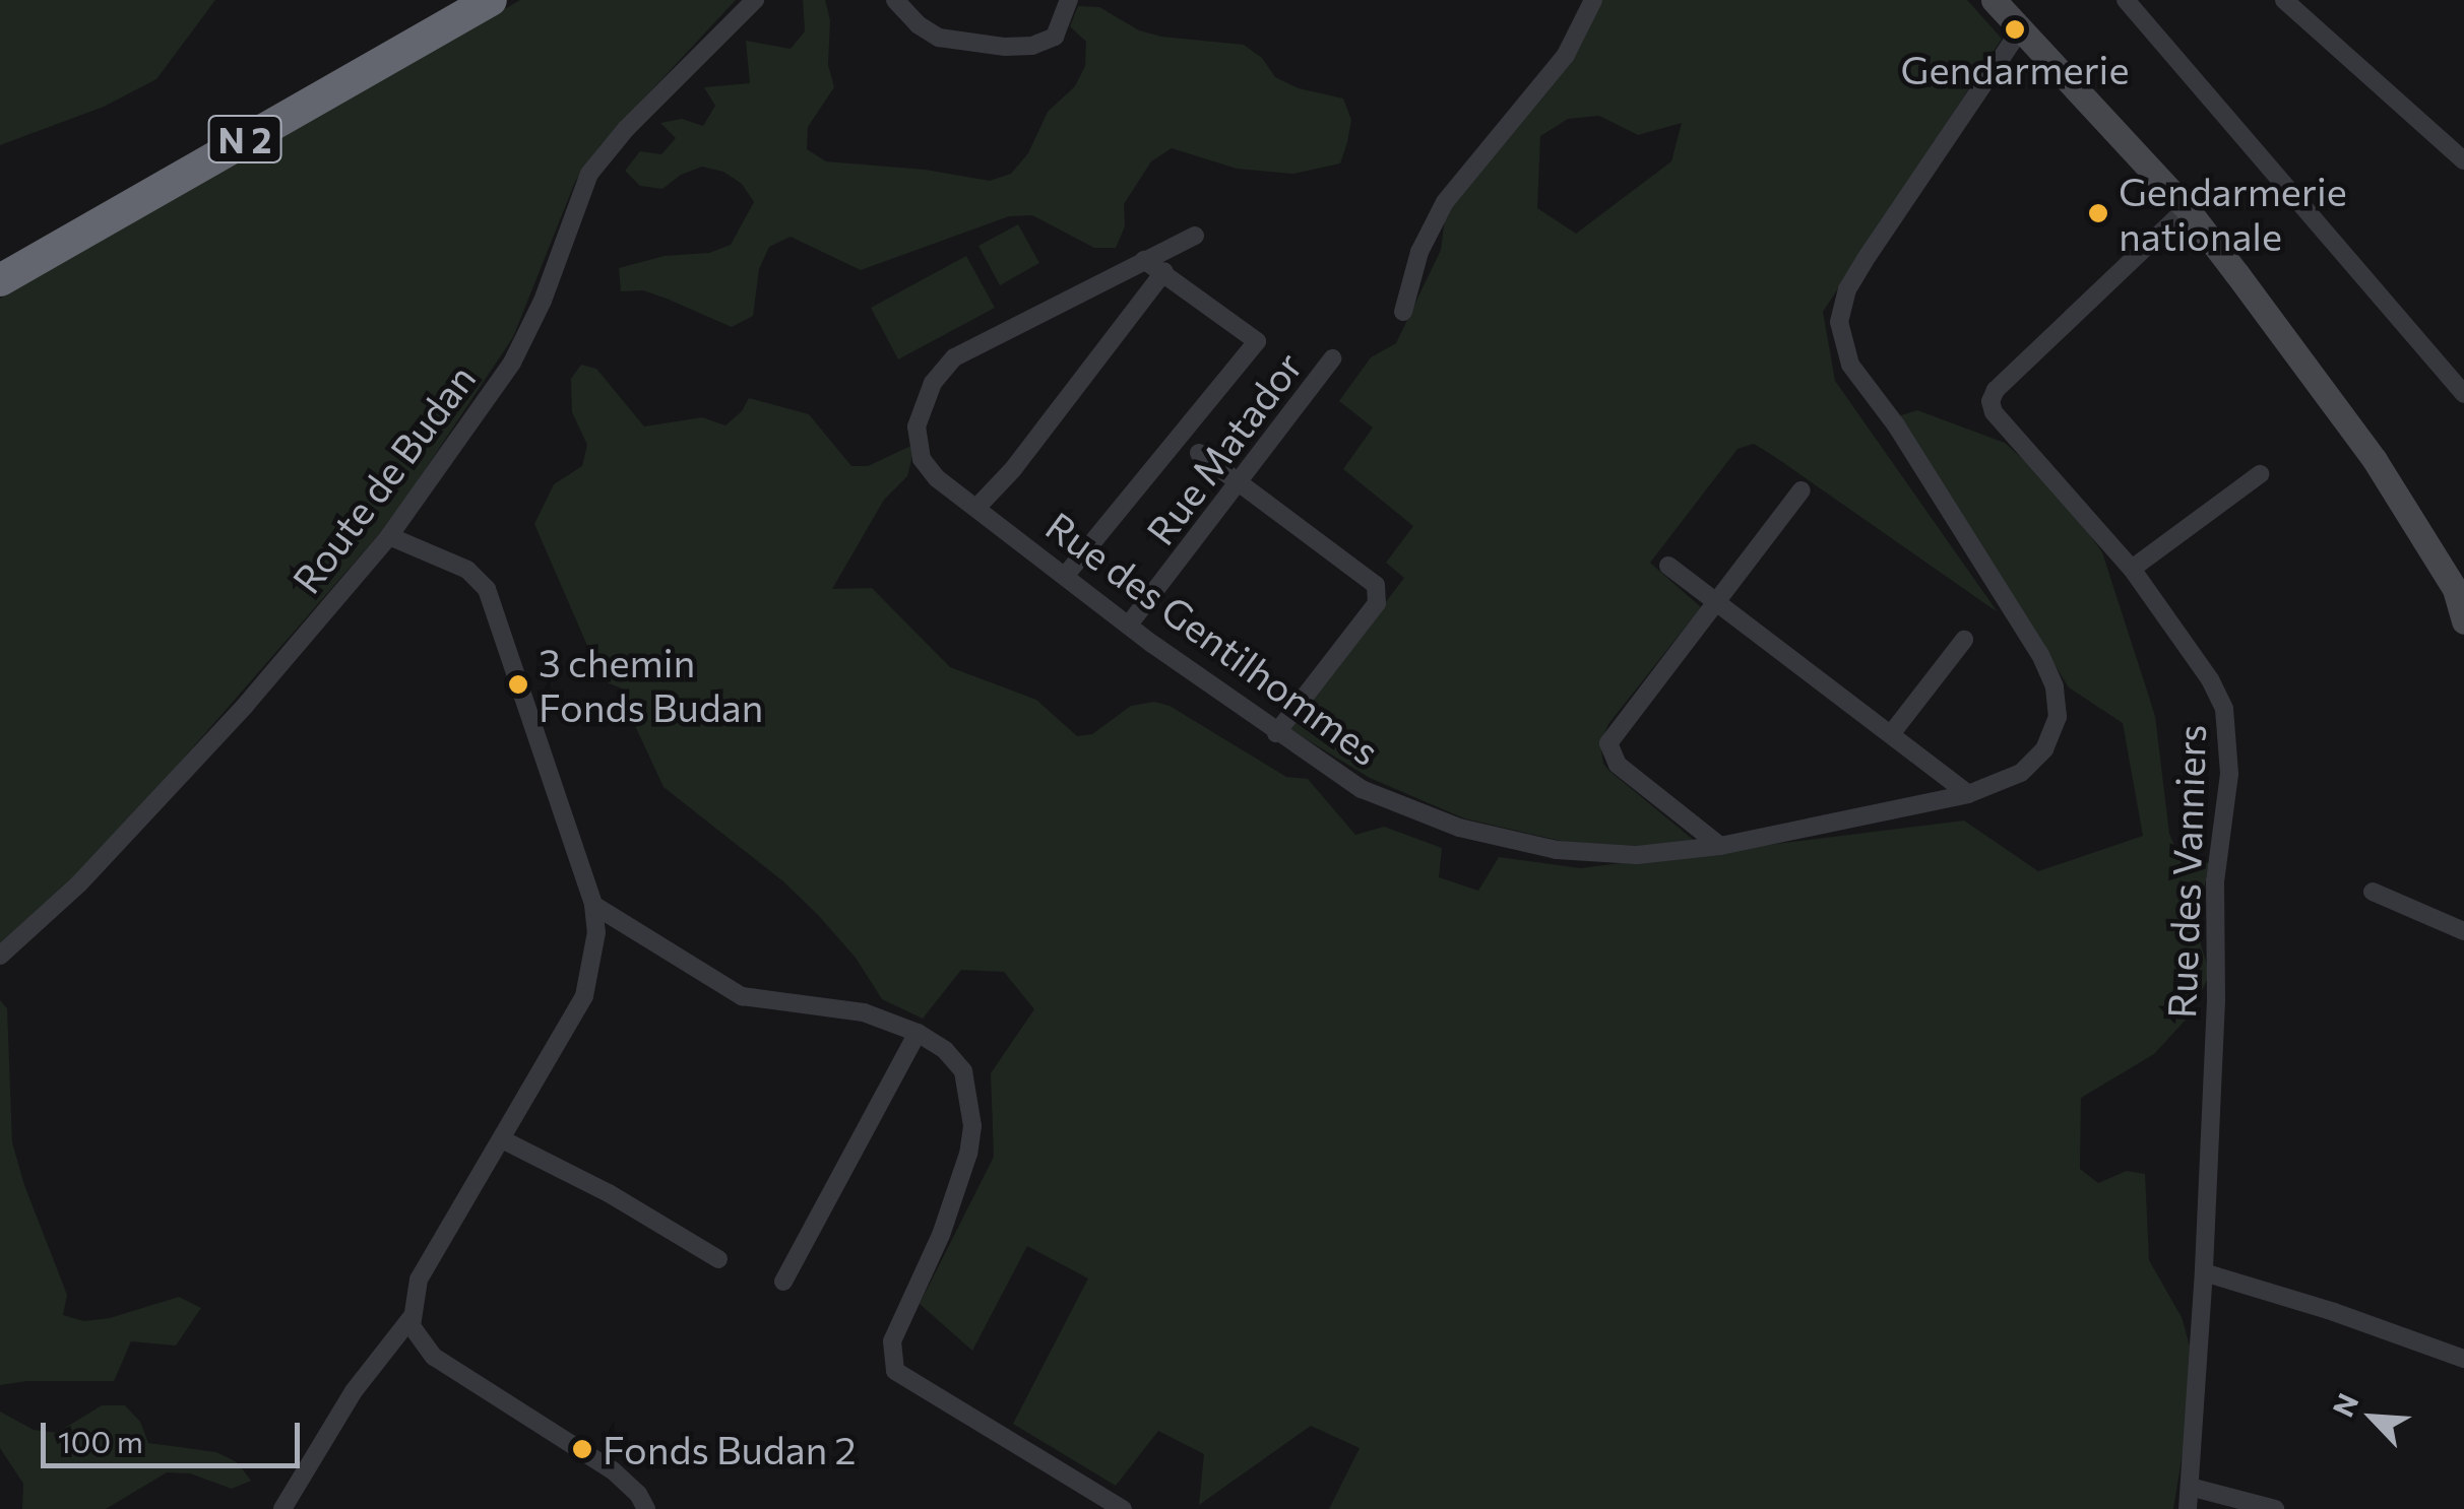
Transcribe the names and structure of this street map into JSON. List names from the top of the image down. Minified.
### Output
{"streets":{"highway":["N 2"],"street":["Rue Matador","Route de Budan","Rue des Gentilhommes","Rue des Vanniers"]},"crossings":[["Rue Matador","Rue des Gentilhommes"]],"places":["Gendarmerie","Gendarmerie nationale","3 chemin Fonds Budan","Fonds Budan 2"],"scale_bar":"100 m","north":"top left"}
